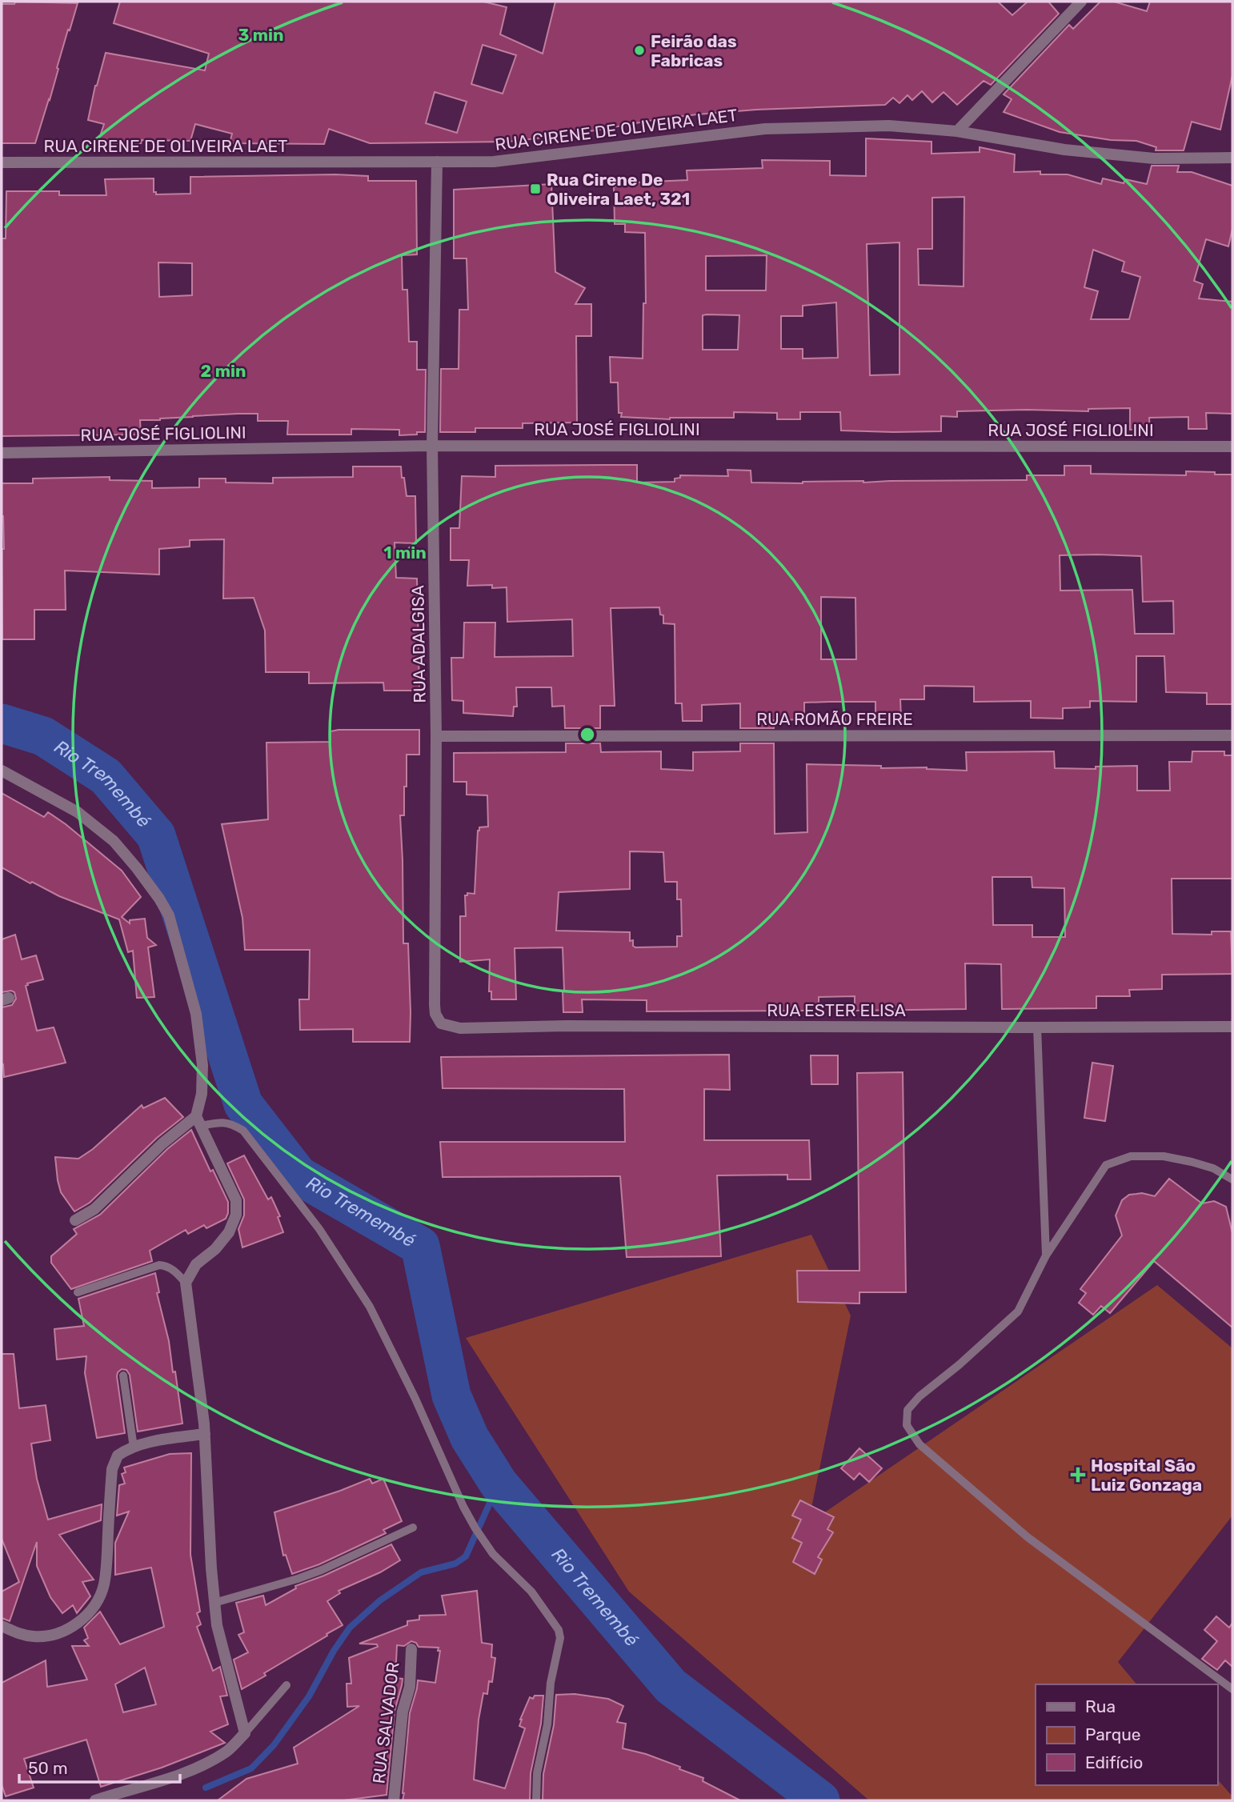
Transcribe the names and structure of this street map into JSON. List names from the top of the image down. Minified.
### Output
{"streets":{"street":["RUA CIRENE DE OLIVEIRA LAET","RUA JOSÉ FIGLIOLINI","RUA ADALGISA","RUA ROMÃO FREIRE","RUA ESTER ELISA","RUA SALVADOR"]},"crossings":[["RUA CIRENE DE OLIVEIRA LAET","RUA ADALGISA"],["RUA JOSÉ FIGLIOLINI","RUA ADALGISA"],["RUA ADALGISA","RUA ROMÃO FREIRE"],["RUA ADALGISA","RUA ESTER ELISA"]],"water":["Rio Tremembé"],"places":{"other":["Feirão das Fabricas"],"transit":["Rua Cirene De Oliveira Laet, 321"],"health":["Hospital São Luiz Gonzaga"]},"legend":["Rua","Parque","Edifício"],"scale_bar":"50 m","rings":["3 min","2 min","1 min"]}
